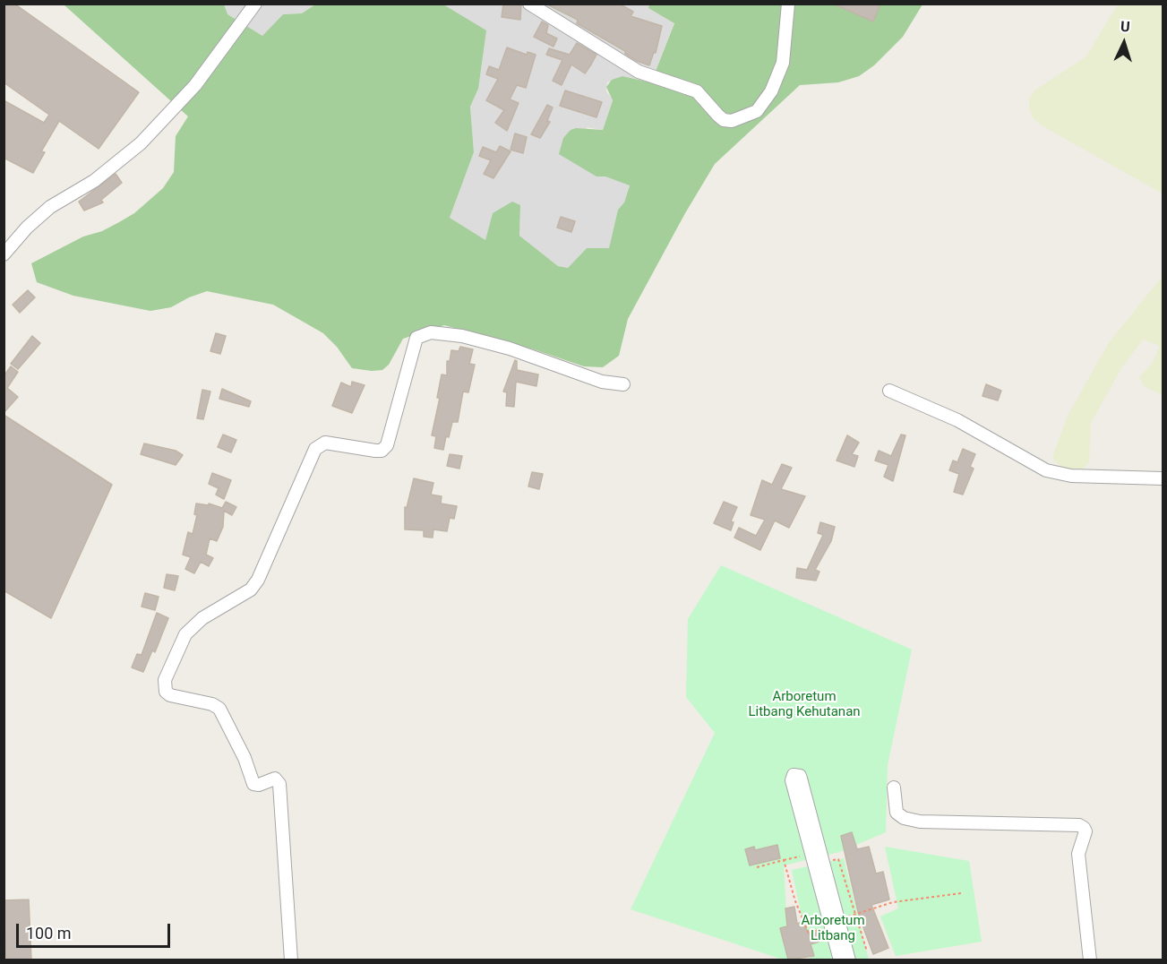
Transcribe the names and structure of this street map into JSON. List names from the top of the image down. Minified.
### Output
{"parks":["Arboretum Litbang Kehutanan","Arboretum Litbang"],"scale_bar":"100 m","north":"top"}
